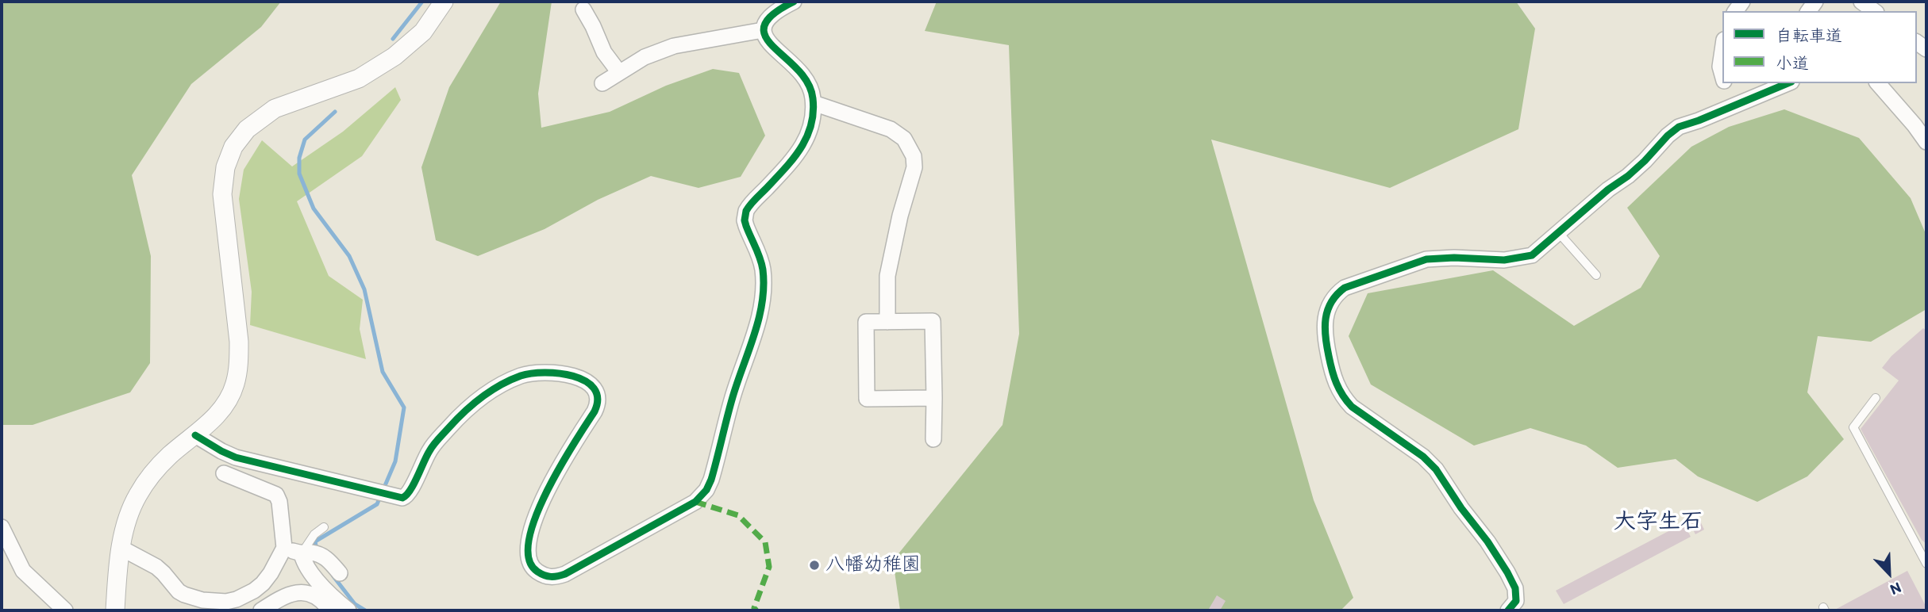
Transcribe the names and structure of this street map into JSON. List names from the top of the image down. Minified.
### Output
{"districts":["大字生石"],"places":["八幡幼稚園"],"legend":["自転車道","小道"],"north":"bottom right"}
